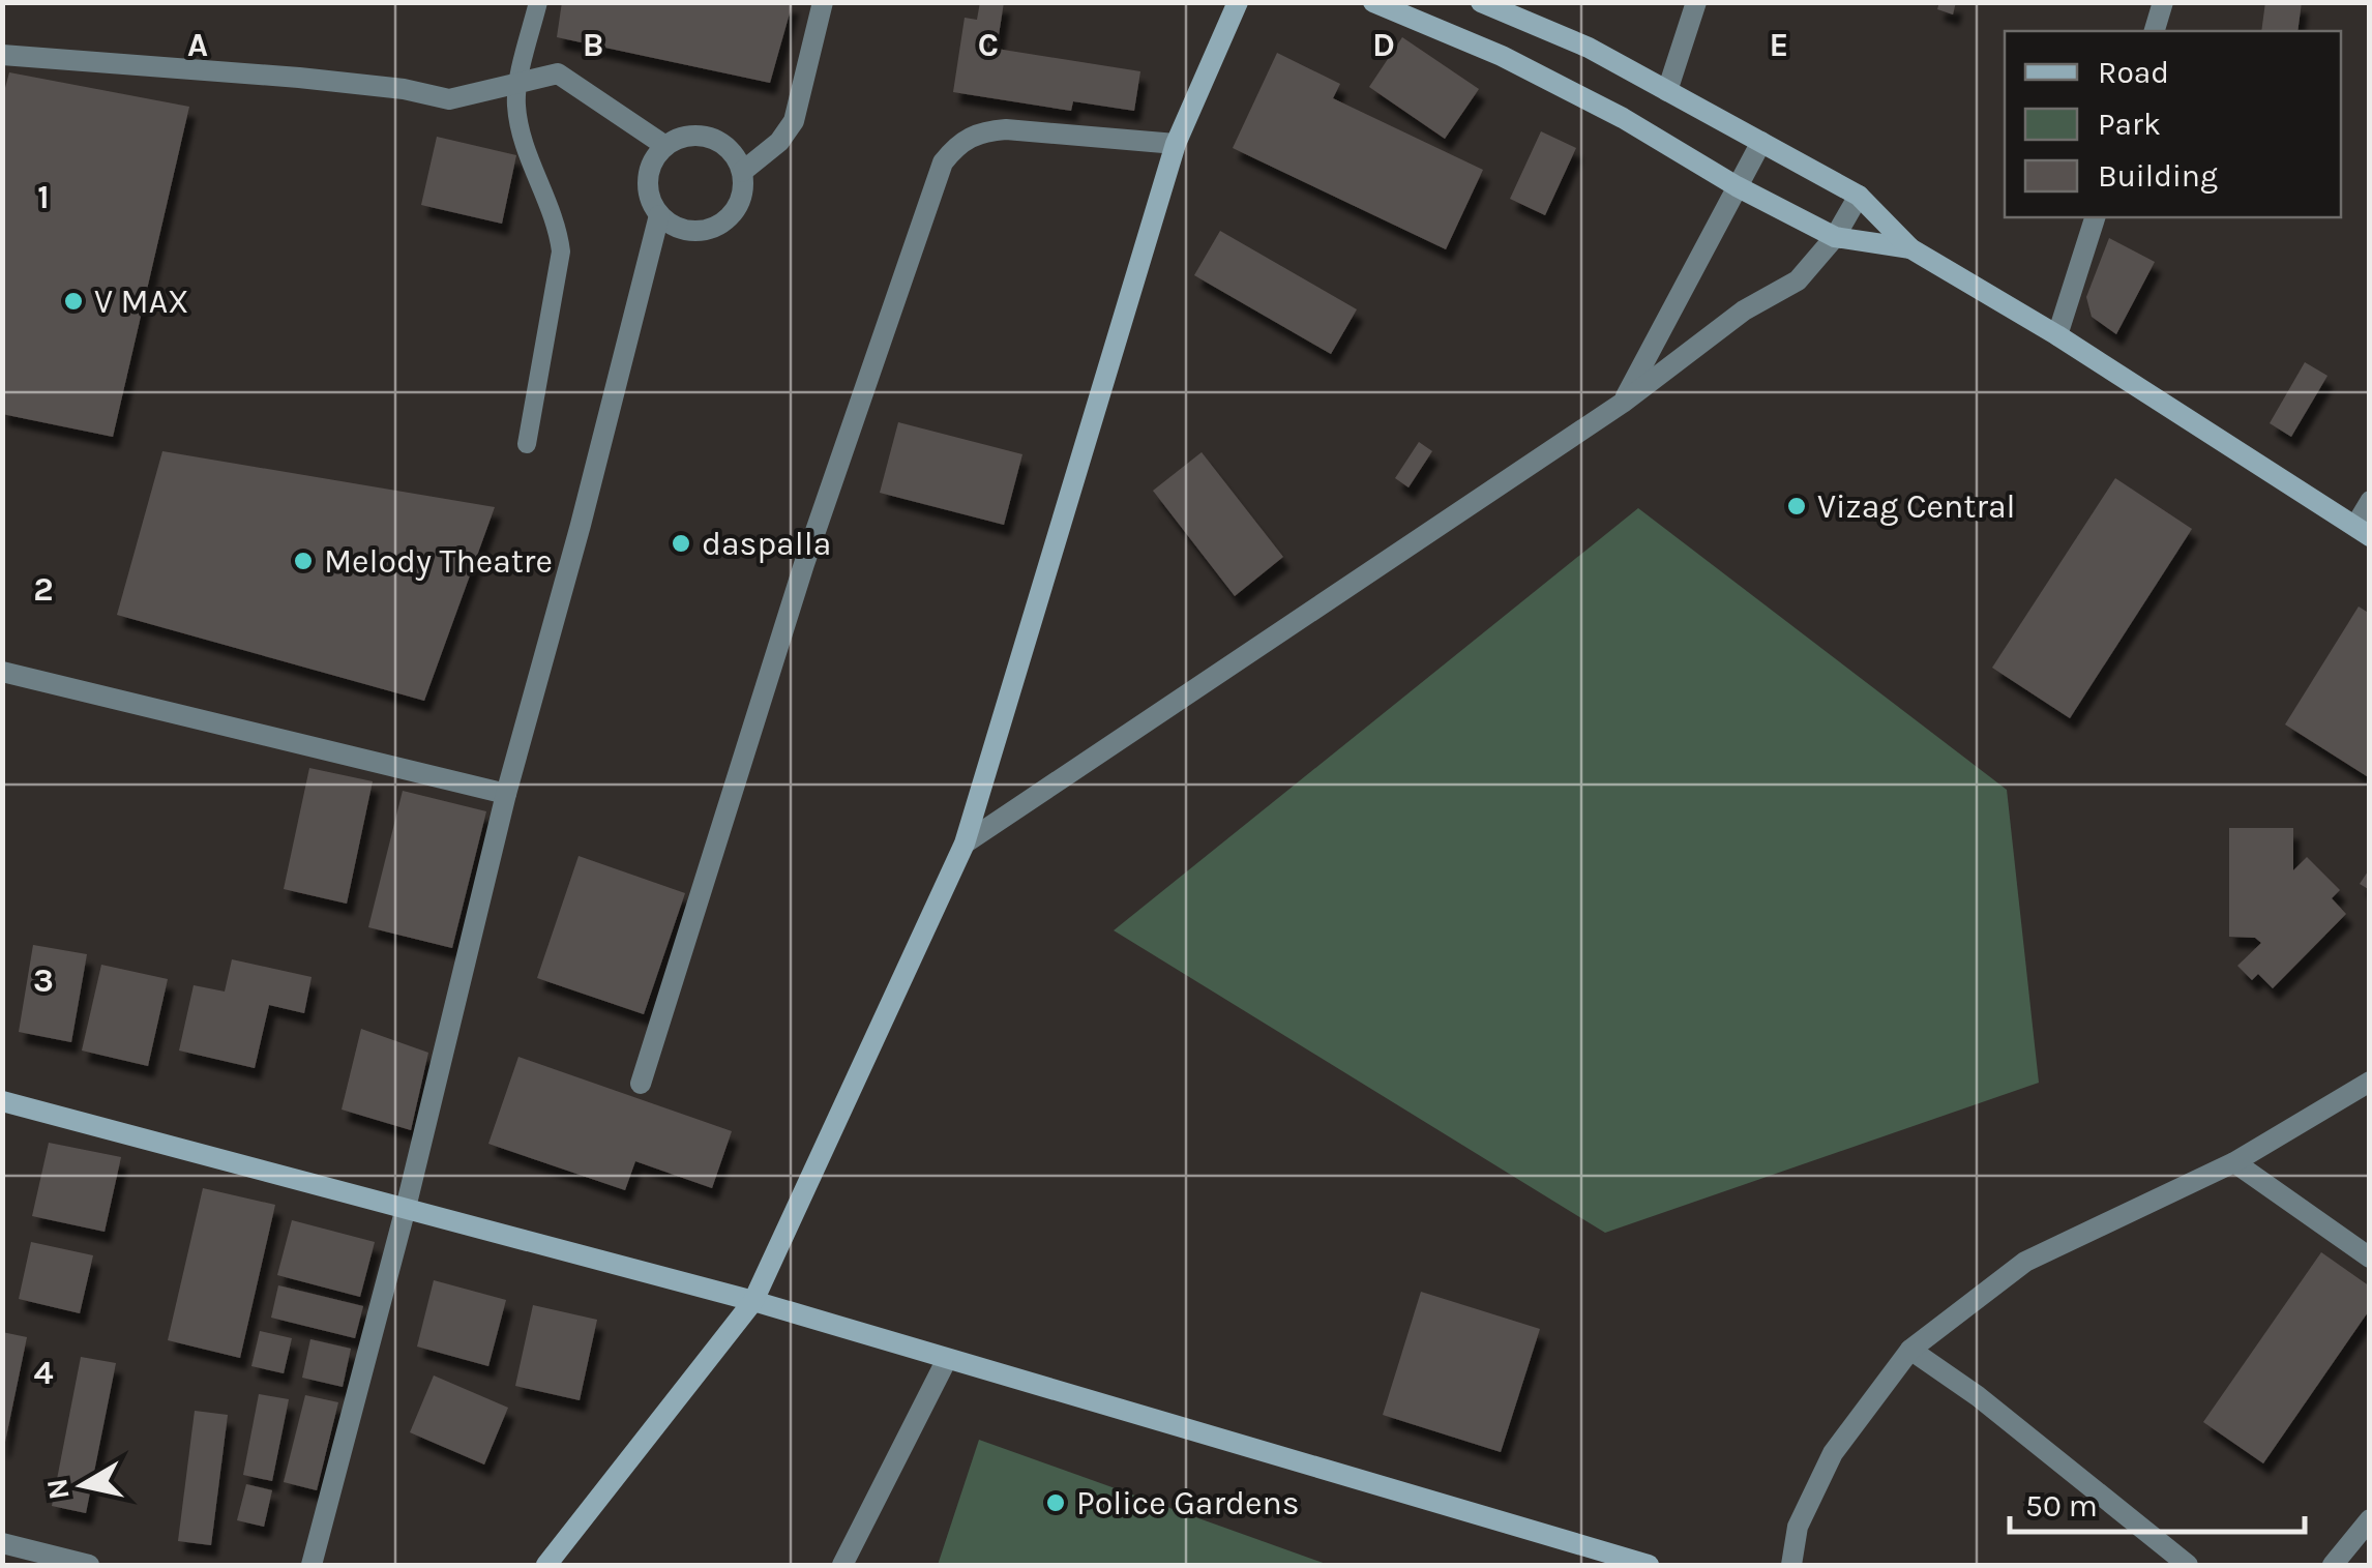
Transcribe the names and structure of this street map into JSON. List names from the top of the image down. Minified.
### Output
{"places":["V MAX","Vizag Central","daspalla","Melody Theatre","Police Gardens"],"legend":["Road","Park","Building"],"scale_bar":"50 m","north":"left","grid":{"columns":["A","B","C","D","E"],"rows":["1","2","3","4"]}}
